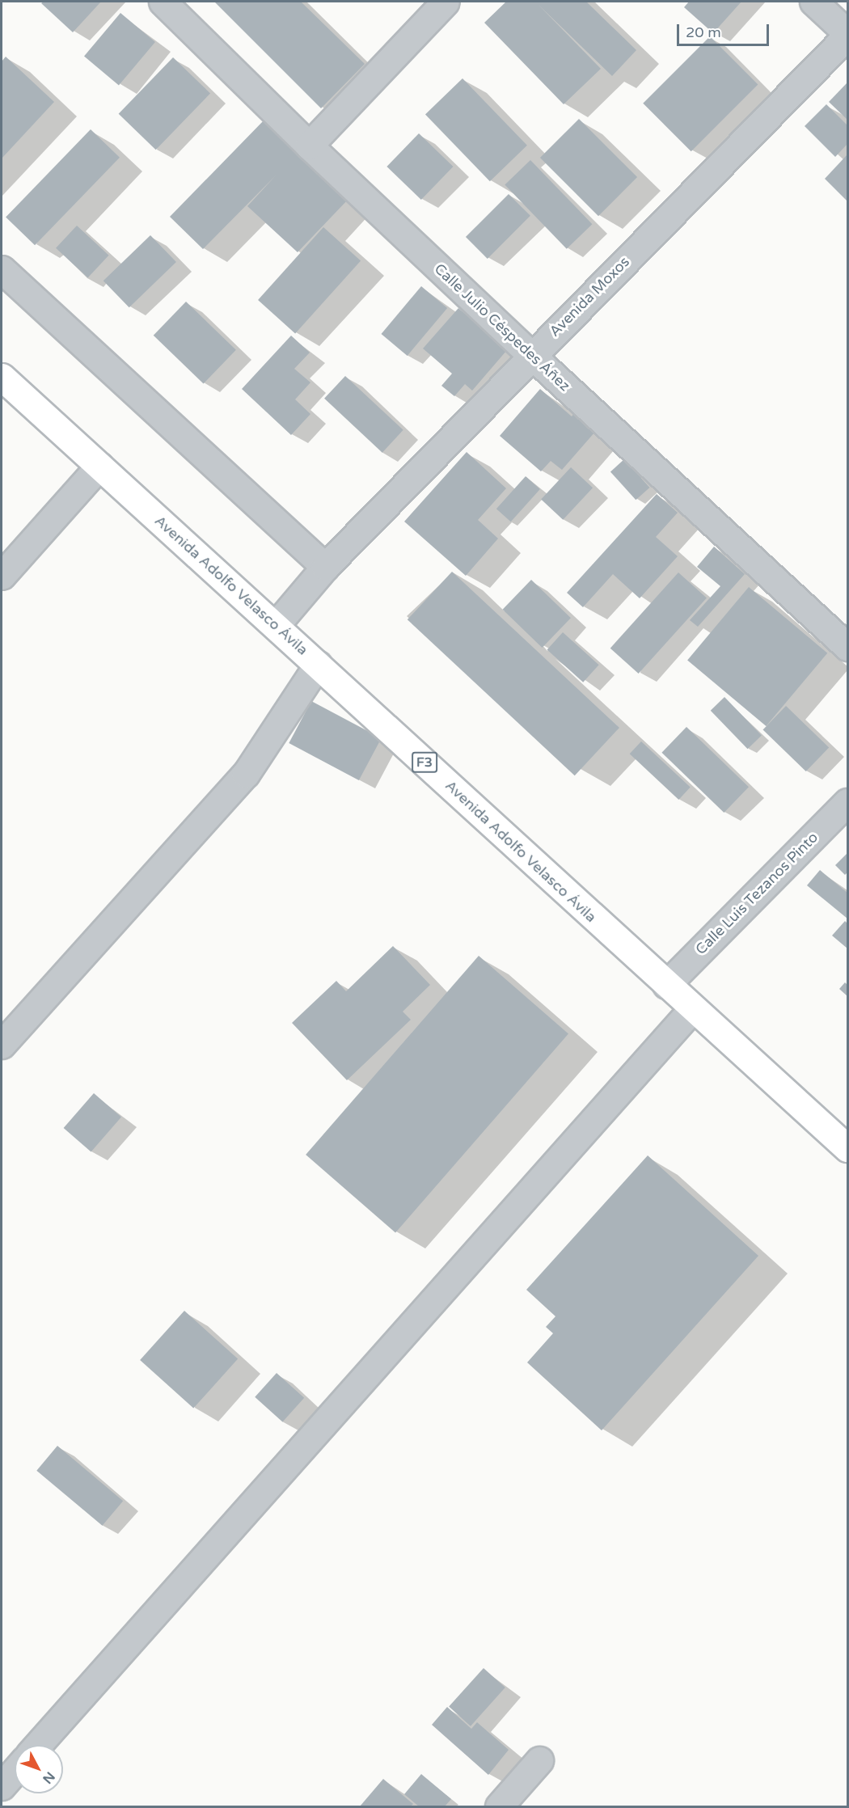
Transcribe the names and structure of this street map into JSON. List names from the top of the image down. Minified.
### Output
{"streets":{"highway":["Avenida Adolfo Velasco Ávila","F3"],"street":["Avenida Moxos","Calle Julio Céspedes Áñez","Calle Luis Tezanos Pinto"]},"crossings":[["Avenida Moxos","Calle Julio Céspedes Áñez"],["Avenida Moxos","Avenida Adolfo Velasco Ávila"],["Avenida Adolfo Velasco Ávila","Calle Luis Tezanos Pinto"]],"scale_bar":"20 m","north":"bottom right"}
